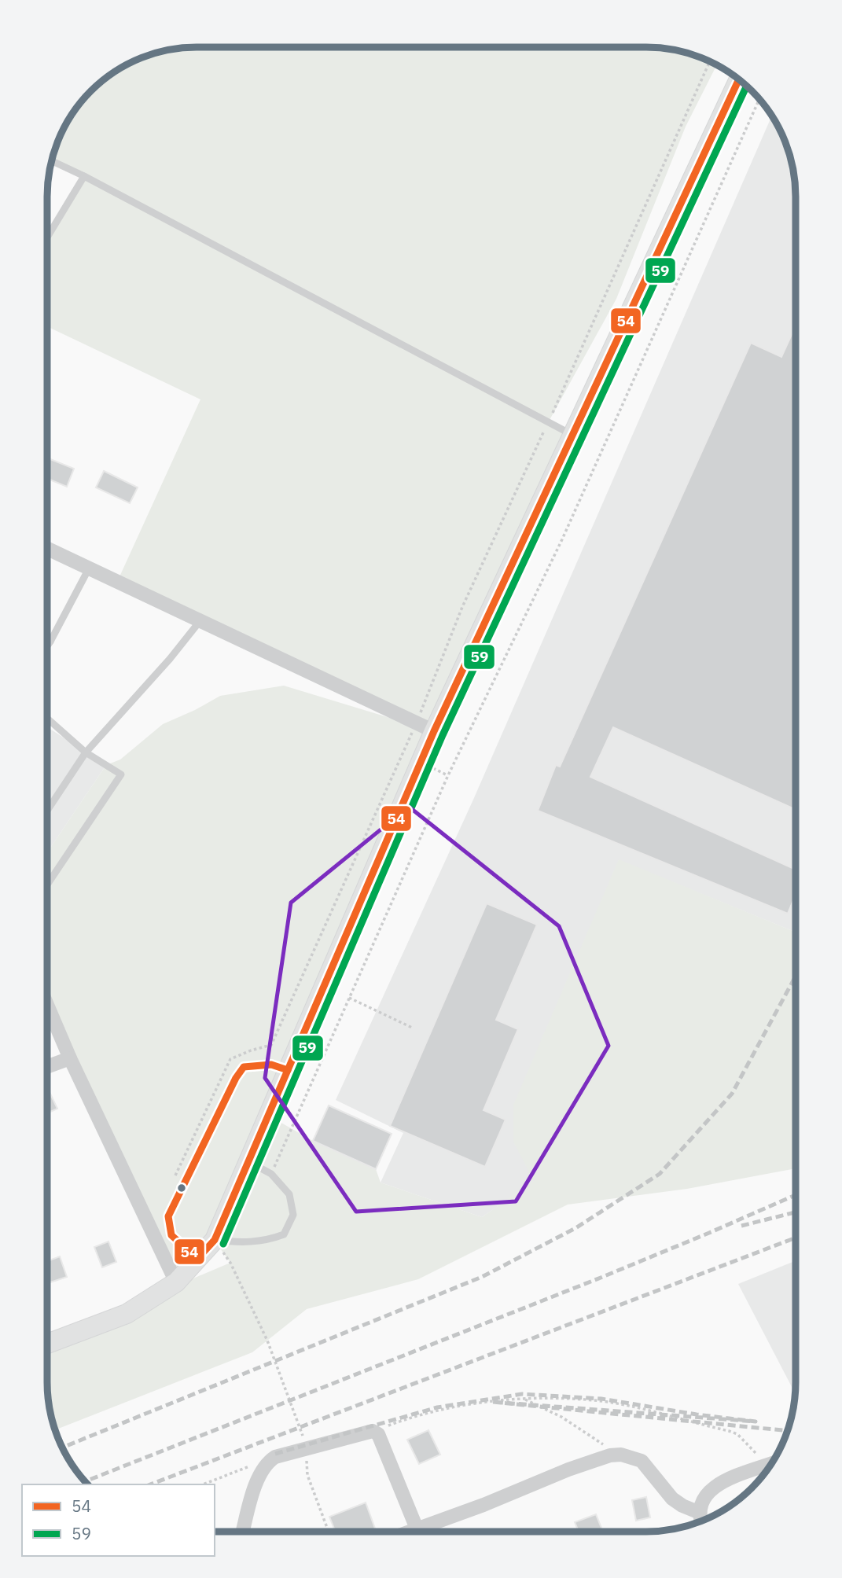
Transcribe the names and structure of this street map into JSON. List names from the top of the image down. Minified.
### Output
{"lines":["transit line 54","transit line 59"],"legend":["54","59"]}
